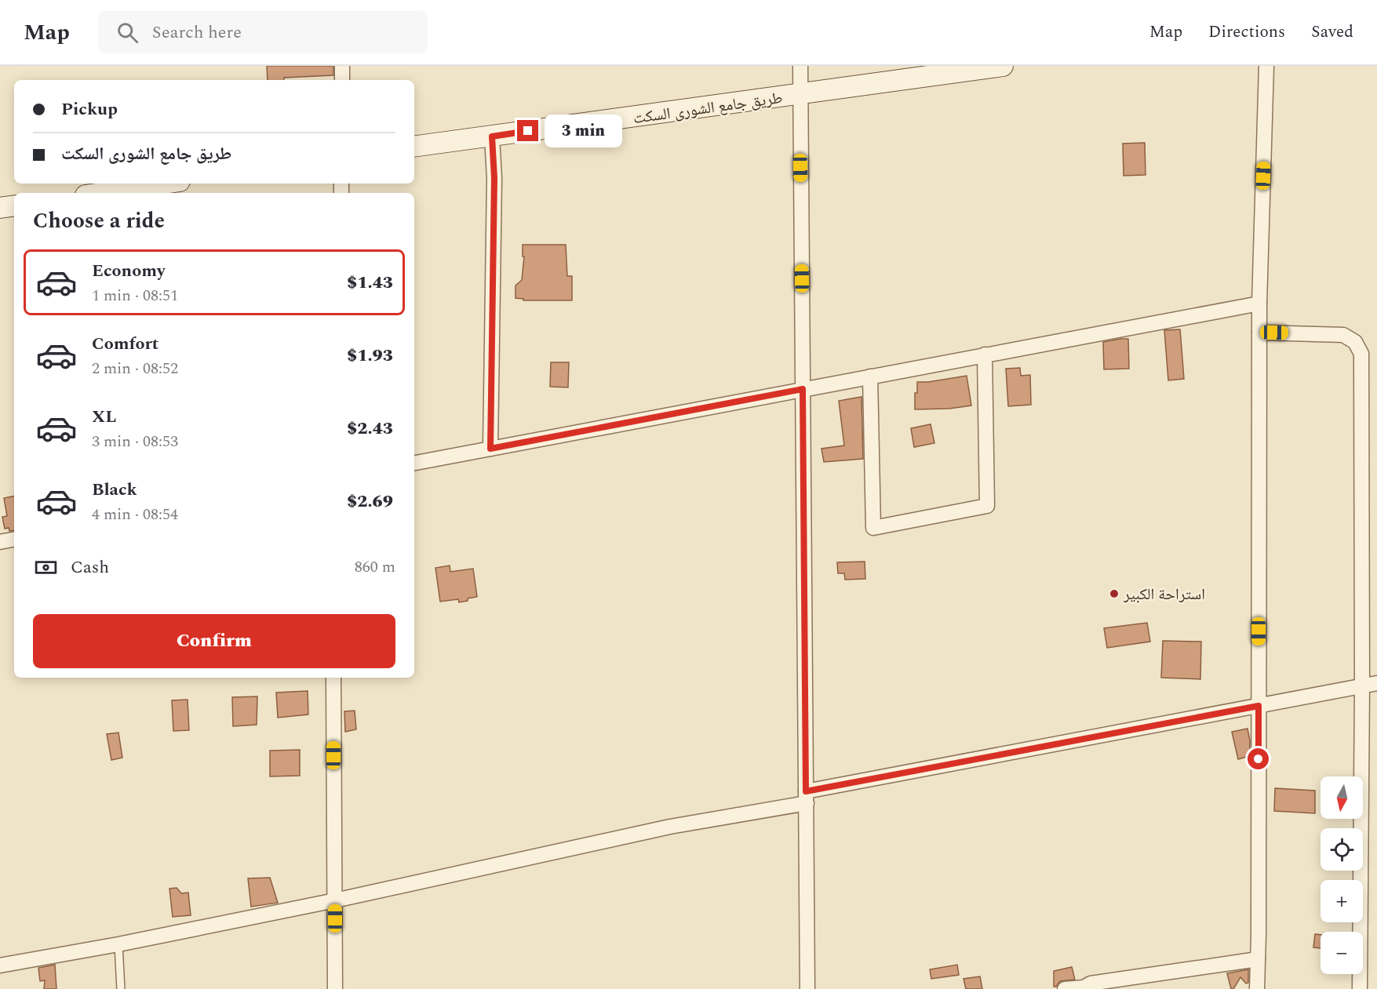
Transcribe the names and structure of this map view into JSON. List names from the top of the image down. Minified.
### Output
{"streets":{"main road":["طريق جامع الشورى السكت"]},"places":["استراحة الكبير"],"north":"bottom","page":{"header":"Map","search":"Search here","nav":["Map","Directions","Saved"],"banner":["Pickup","طريق جامع الشورى السكت"],"bubble":"3 min","heading":"Choose a ride","list":[{"name":"Economy","note":"1 min · 08:51","value":"$1.43"},{"name":"Comfort","note":"2 min · 08:52","value":"$1.93"},{"name":"XL","note":"3 min · 08:53","value":"$2.43"},{"name":"Black","note":"4 min · 08:54","value":"$2.69"}],"pay":["Cash","860 m"],"buttons":"Confirm","map_buttons":["+","−"]}}
